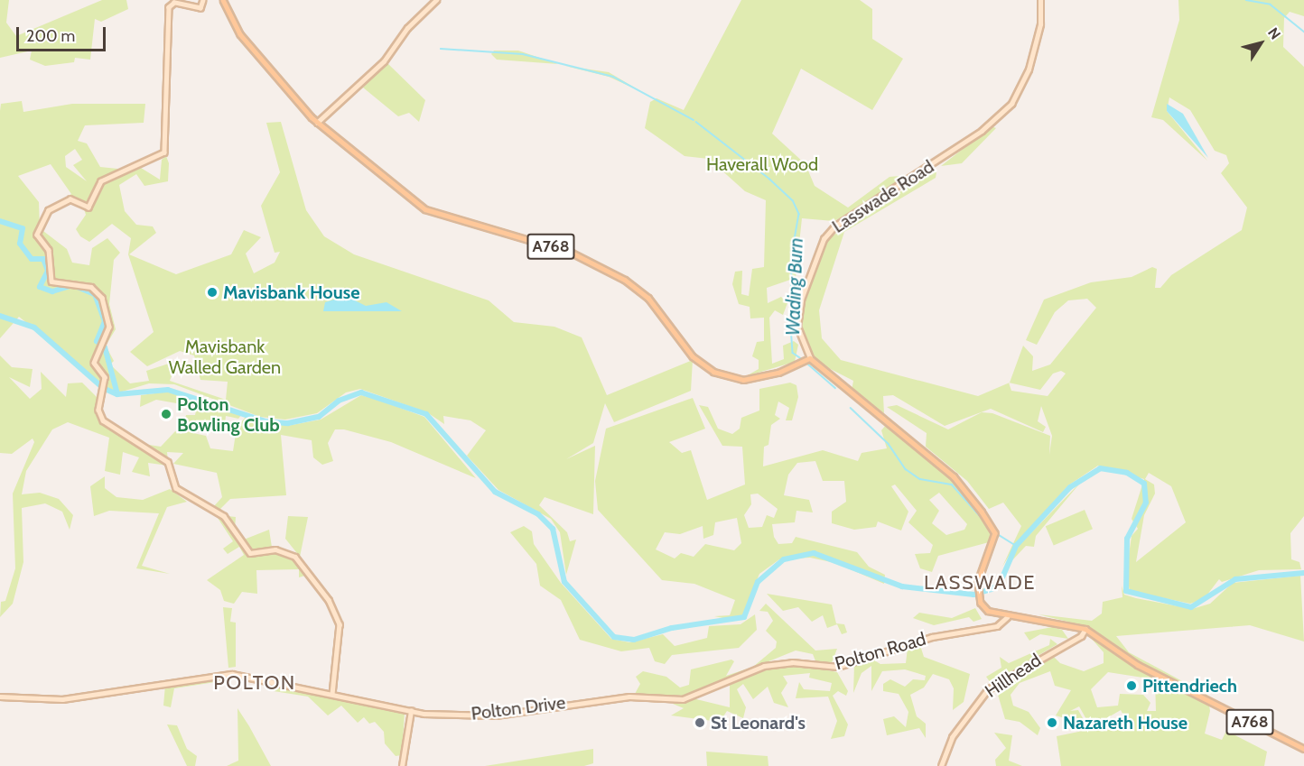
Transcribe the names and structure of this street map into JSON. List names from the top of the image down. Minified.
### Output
{"streets":{"main road":["Lasswade Road","A768"],"street":["Polton Road","Hillhead","Polton Drive"]},"crossings":[["Lasswade Road","A768"],["Lasswade Road","Polton Road"],["A768","Polton Road"],["A768","Hillhead"],["Polton Road","Polton Drive"]],"districts":["LASSWADE","POLTON"],"water":["Wading Burn"],"parks":["Haverall Wood","Mavisbank Walled Garden"],"places":["Mavisbank House","Polton Bowling Club","Pittendriech","St Leonard's","Nazareth House"],"scale_bar":"200 m","north":"top right"}
